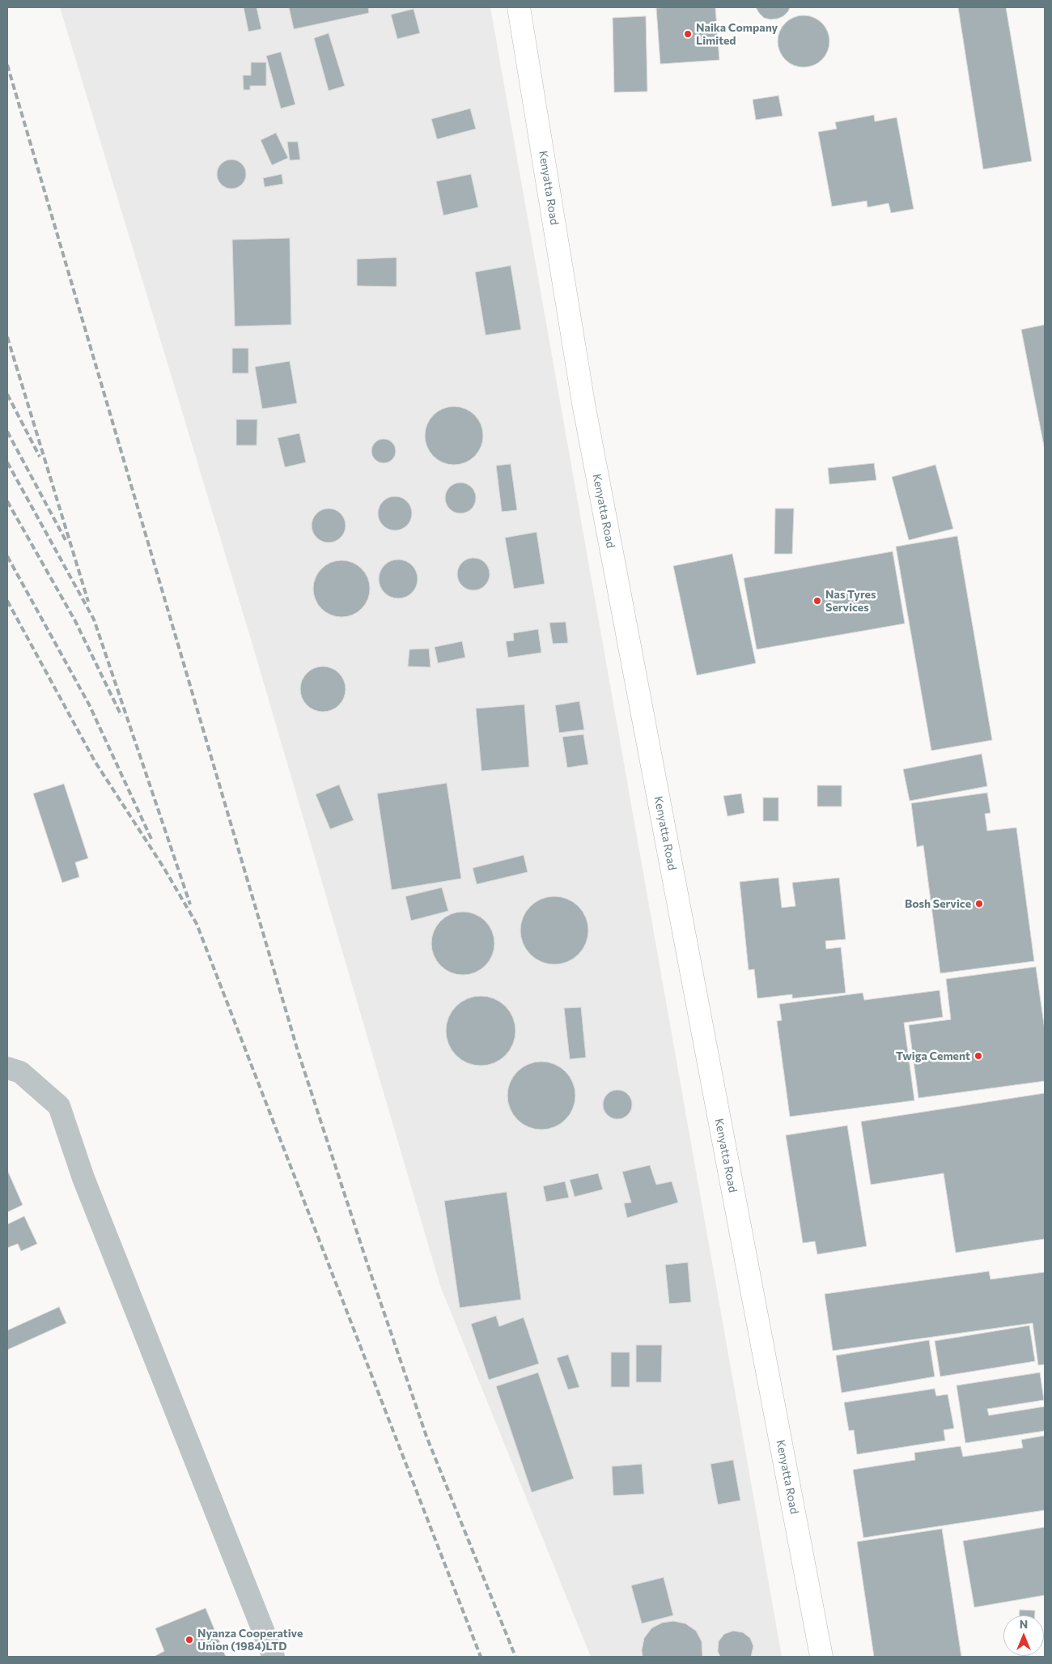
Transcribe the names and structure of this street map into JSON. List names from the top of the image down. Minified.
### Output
{"streets":{"highway":["Kenyatta Road"]},"places":["Naika Company Limited","Nas Tyres Services","Bosh Service","Twiga Cement","Nyanza Cooperative Union (1984)LTD"],"north":"top"}
